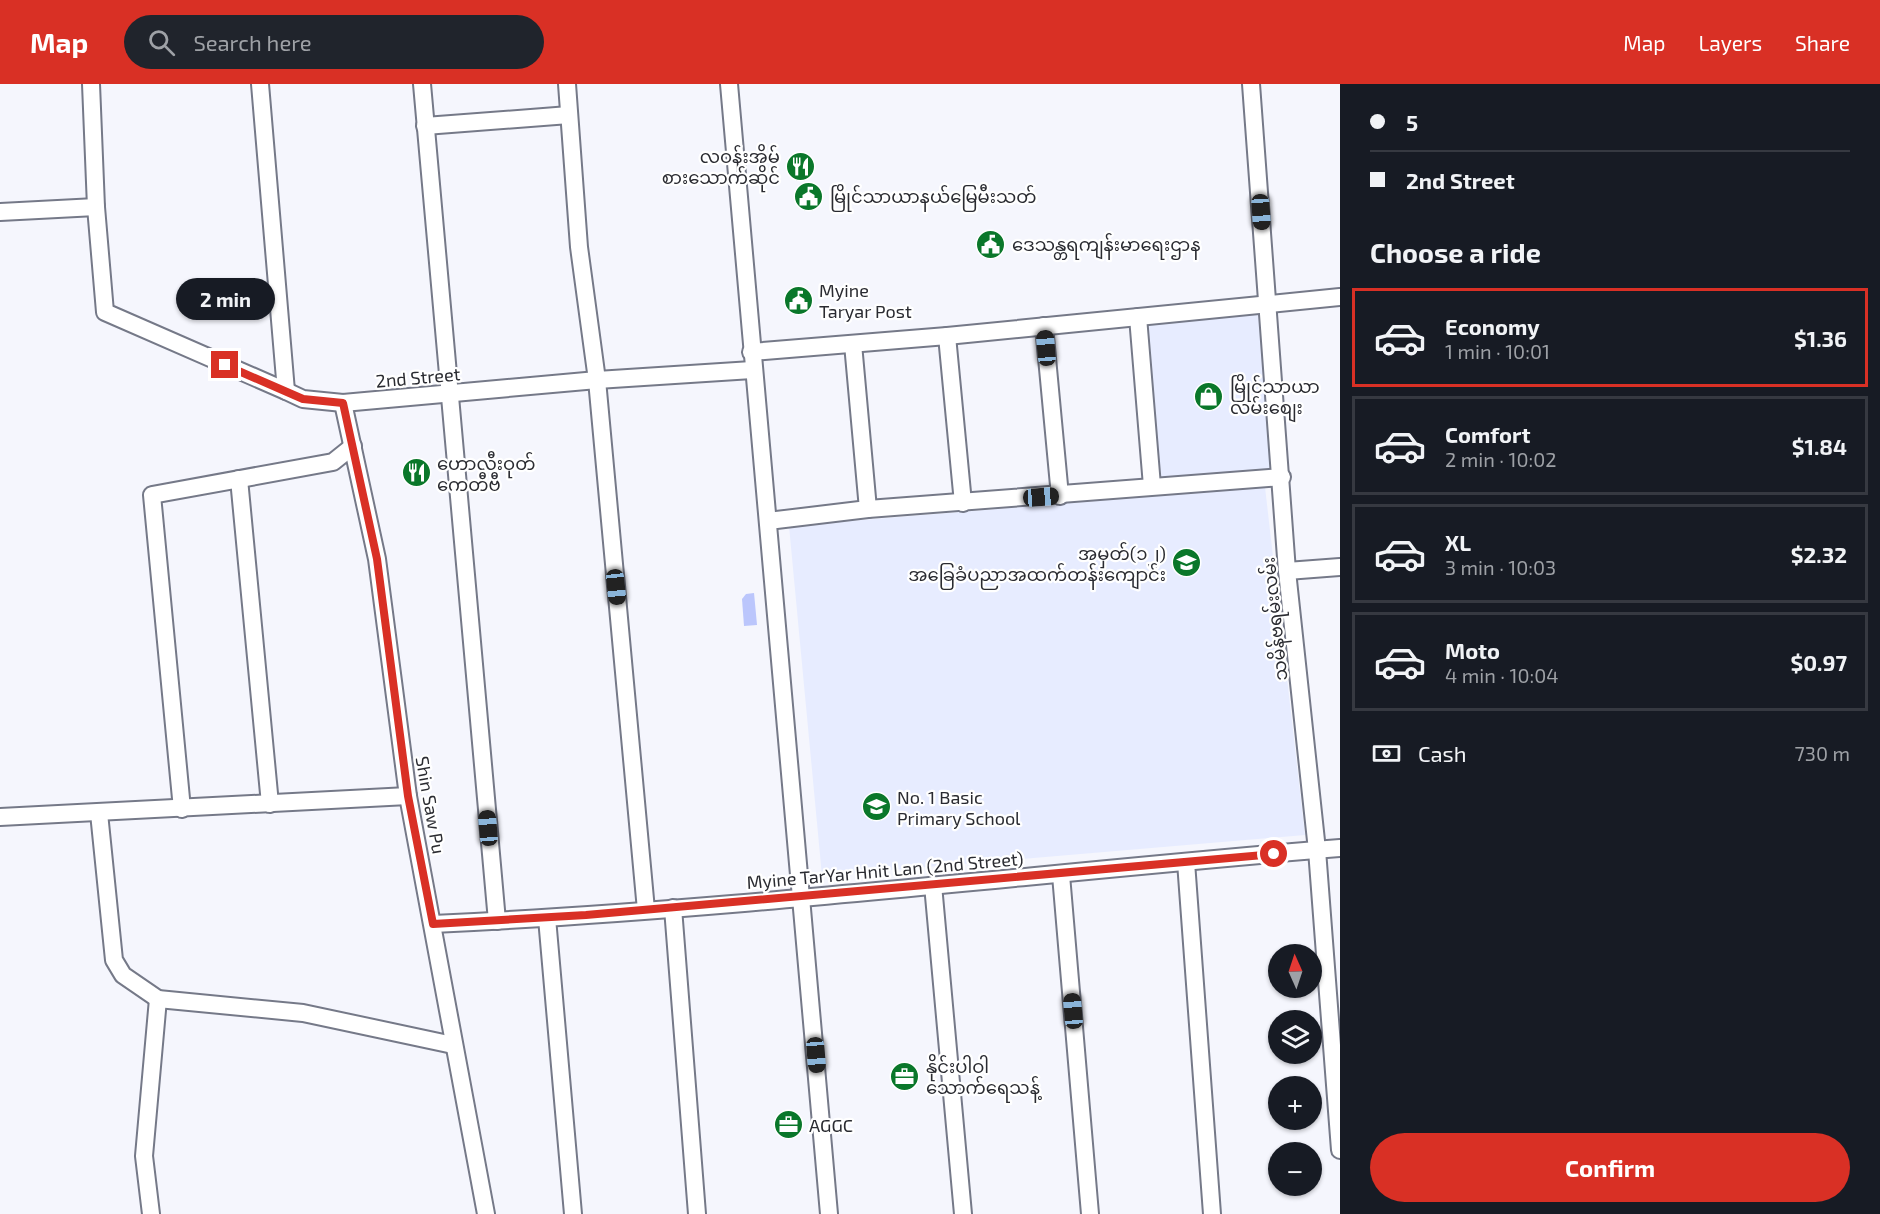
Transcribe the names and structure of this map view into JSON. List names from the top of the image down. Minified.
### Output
{"streets":{"street":["2nd Street","သမိန်ဗရမ်းလမ်း","Shin Saw Pu","Myine TarYar Hnit Lan (2nd Street)"]},"crossings":[["2nd Street","Shin Saw Pu"],["သမိန်ဗရမ်းလမ်း","Myine TarYar Hnit Lan (2nd Street)"],["Shin Saw Pu","Myine TarYar Hnit Lan (2nd Street)"]],"places":{"restaurant":["လဝန်းအိမ် စားသောက်ဆိုင်","ဟောလီးဝုတ် ကေတီဗီ"],"public building":["မြိုင်သာယာနယ်မြေမီးသတ်","ဒေသန္တရကျန်းမာရေးဌာန","Myine Taryar Post"],"shop":["မြိုင်သာယာ လမ်းစျေး"],"school or university":["အမှတ်(၁၂) အခြေခံပညာအထက်တန်းကျောင်း","No. 1 Basic Primary School"],"office":["နိုင်းပါဝါ သောက်ရေသန့်","AGGC"]},"north":"top","page":{"header":"Map","search":"Search here","nav":["Map","Layers","Share"],"banner":["5","2nd Street"],"heading":"Choose a ride","bubble":"2 min","list":[{"name":"Economy","note":"1 min · 10:01","value":"$1.36"},{"name":"Comfort","note":"2 min · 10:02","value":"$1.84"},{"name":"XL","note":"3 min · 10:03","value":"$2.32"},{"name":"Moto","note":"4 min · 10:04","value":"$0.97"}],"pay":["Cash","730 m"],"map_buttons":["+","−"],"buttons":"Confirm"}}
